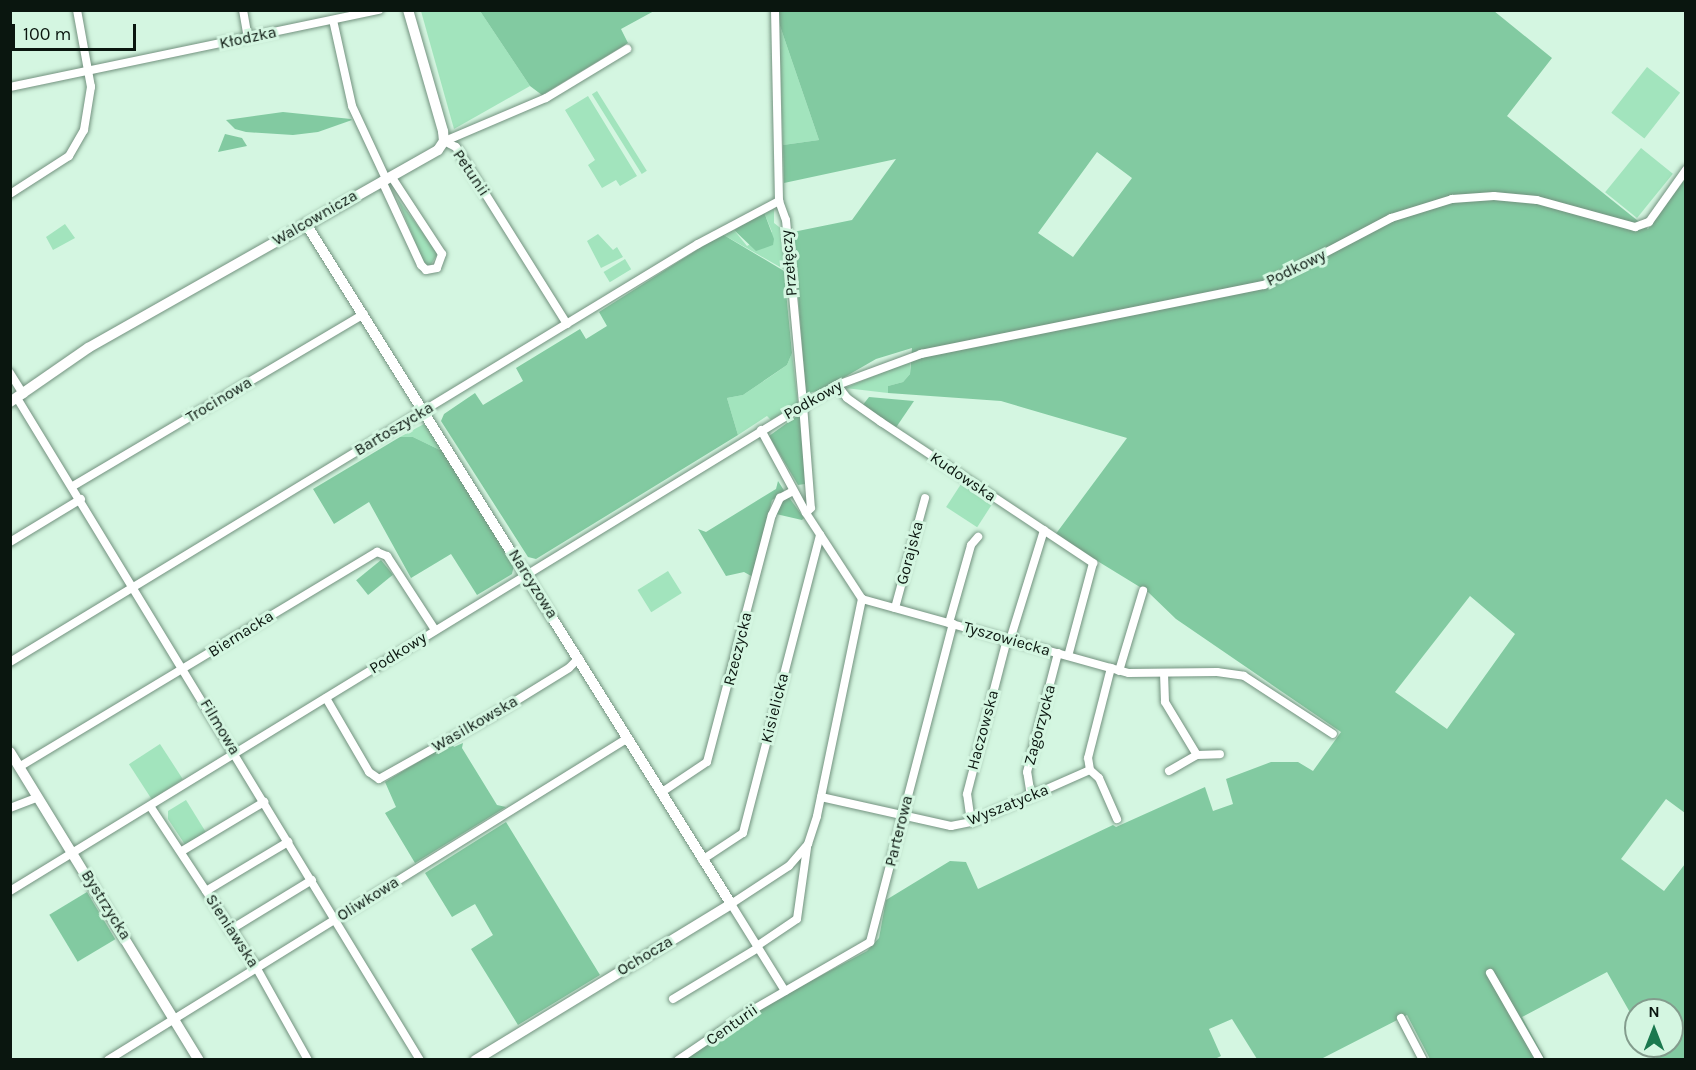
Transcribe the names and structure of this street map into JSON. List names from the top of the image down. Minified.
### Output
{"streets":{"street":["Kłodzka","Petunii","Walcownicza","Przełęczy","Podkowy","Trocinowa","Bartoszycka","Kudowska","Gorajska","Narcyzowa","Biernacka","Tyszowiecka","Rzeczycka","Kisielicka","Wasilkowska","Zagorzycka","Filmowa","Haczowska","Wyszatycka","Parterowa","Oliwkowa","Bystrzycka","Sieniawska","Ochocza","Centurii"]},"crossings":[["Petunii","Walcownicza"],["Petunii","Bartoszycka"],["Walcownicza","Narcyzowa"],["Walcownicza","Filmowa"],["Przełęczy","Podkowy"],["Przełęczy","Bartoszycka"],["Podkowy","Kudowska"],["Podkowy","Narcyzowa"],["Podkowy","Biernacka"],["Podkowy","Wasilkowska"],["Podkowy","Filmowa"],["Podkowy","Bystrzycka"],["Podkowy","Sieniawska"],["Trocinowa","Narcyzowa"],["Trocinowa","Filmowa"],["Bartoszycka","Narcyzowa"],["Bartoszycka","Filmowa"],["Kudowska","Tyszowiecka"],["Kudowska","Haczowska"],["Gorajska","Tyszowiecka"],["Narcyzowa","Rzeczycka"],["Narcyzowa","Kisielicka"],["Narcyzowa","Wasilkowska"],["Narcyzowa","Parterowa"],["Narcyzowa","Oliwkowa"],["Narcyzowa","Ochocza"],["Narcyzowa","Centurii"],["Biernacka","Filmowa"],["Biernacka","Bystrzycka"],["Tyszowiecka","Zagorzycka"],["Tyszowiecka","Haczowska"],["Tyszowiecka","Parterowa"],["Tyszowiecka","Ochocza"],["Zagorzycka","Wyszatycka"],["Filmowa","Oliwkowa"],["Haczowska","Wyszatycka"],["Wyszatycka","Parterowa"],["Wyszatycka","Ochocza"],["Parterowa","Centurii"],["Oliwkowa","Bystrzycka"],["Oliwkowa","Sieniawska"]],"scale_bar":"100 m","north":"top"}
